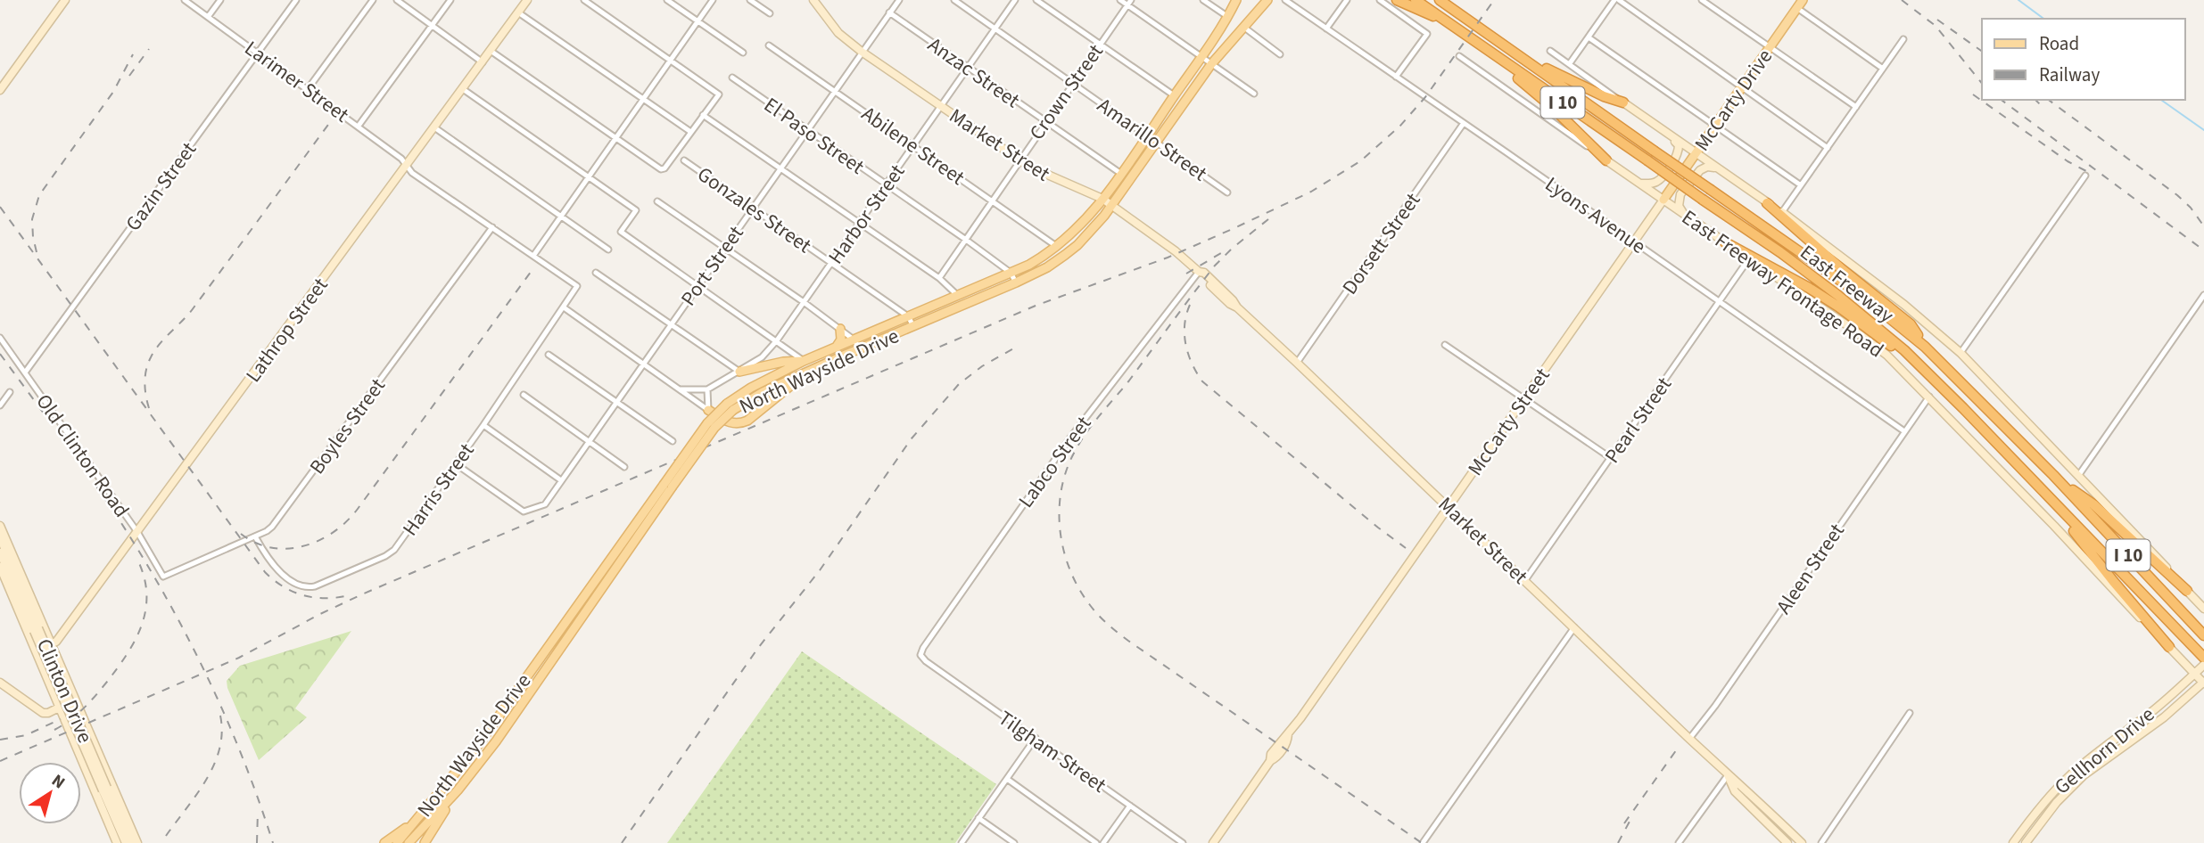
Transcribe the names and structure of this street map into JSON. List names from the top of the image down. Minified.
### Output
{"streets":{"highway":["I 10","East Freeway"],"main road":["McCarty Drive","Market Street","East Freeway Frontage Road","Lathrop Street","North Wayside Drive","McCarty Street","Clinton Drive","Gellhorn Drive"],"street":["Anzac Street","Larimer Street","Crown Street","El Paso Street","Amarillo Street","Abilene Street","Gazin Street","Gonzales Street","Harbor Street","Lyons Avenue","Dorsett Street","Port Street","Pearl Street","Boyles Street","Old Clinton Road","Labco Street","Harris Street","Aleen Street","Tilgham Street"]},"crossings":[["Anzac Street","Crown Street"],["Anzac Street","Harbor Street"],["Anzac Street","Port Street"],["Anzac Street","North Wayside Drive"],["Larimer Street","Gazin Street"],["Larimer Street","Lathrop Street"],["Larimer Street","Boyles Street"],["Larimer Street","Harris Street"],["Crown Street","El Paso Street"],["Crown Street","Amarillo Street"],["Crown Street","Market Street"],["Crown Street","Abilene Street"],["McCarty Drive","East Freeway Frontage Road"],["McCarty Drive","McCarty Street"],["El Paso Street","Harbor Street"],["El Paso Street","Port Street"],["El Paso Street","North Wayside Drive"],["Amarillo Street","Harbor Street"],["Amarillo Street","North Wayside Drive"],["Market Street","Harbor Street"],["Market Street","Dorsett Street"],["Market Street","Port Street"],["Market Street","North Wayside Drive"],["Market Street","Pearl Street"],["Market Street","McCarty Street"],["Market Street","Labco Street"],["Market Street","Aleen Street"],["Abilene Street","Harbor Street"],["Abilene Street","Port Street"],["Abilene Street","North Wayside Drive"],["Gazin Street","Old Clinton Road"],["Gonzales Street","Harbor Street"],["Gonzales Street","Port Street"],["Gonzales Street","North Wayside Drive"],["Lyons Avenue","Dorsett Street"],["Lyons Avenue","Pearl Street"],["Lyons Avenue","McCarty Street"],["Lyons Avenue","Aleen Street"],["Port Street","Harris Street"],["East Freeway Frontage Road","Pearl Street"],["East Freeway Frontage Road","McCarty Street"],["East Freeway Frontage Road","Aleen Street"],["East Freeway Frontage Road","Gellhorn Drive"],["Lathrop Street","Old Clinton Road"],["Boyles Street","Old Clinton Road"],["Boyles Street","Harris Street"],["Labco Street","Tilgham Street"]],"legend":["Road","Railway"],"north":"top right"}
